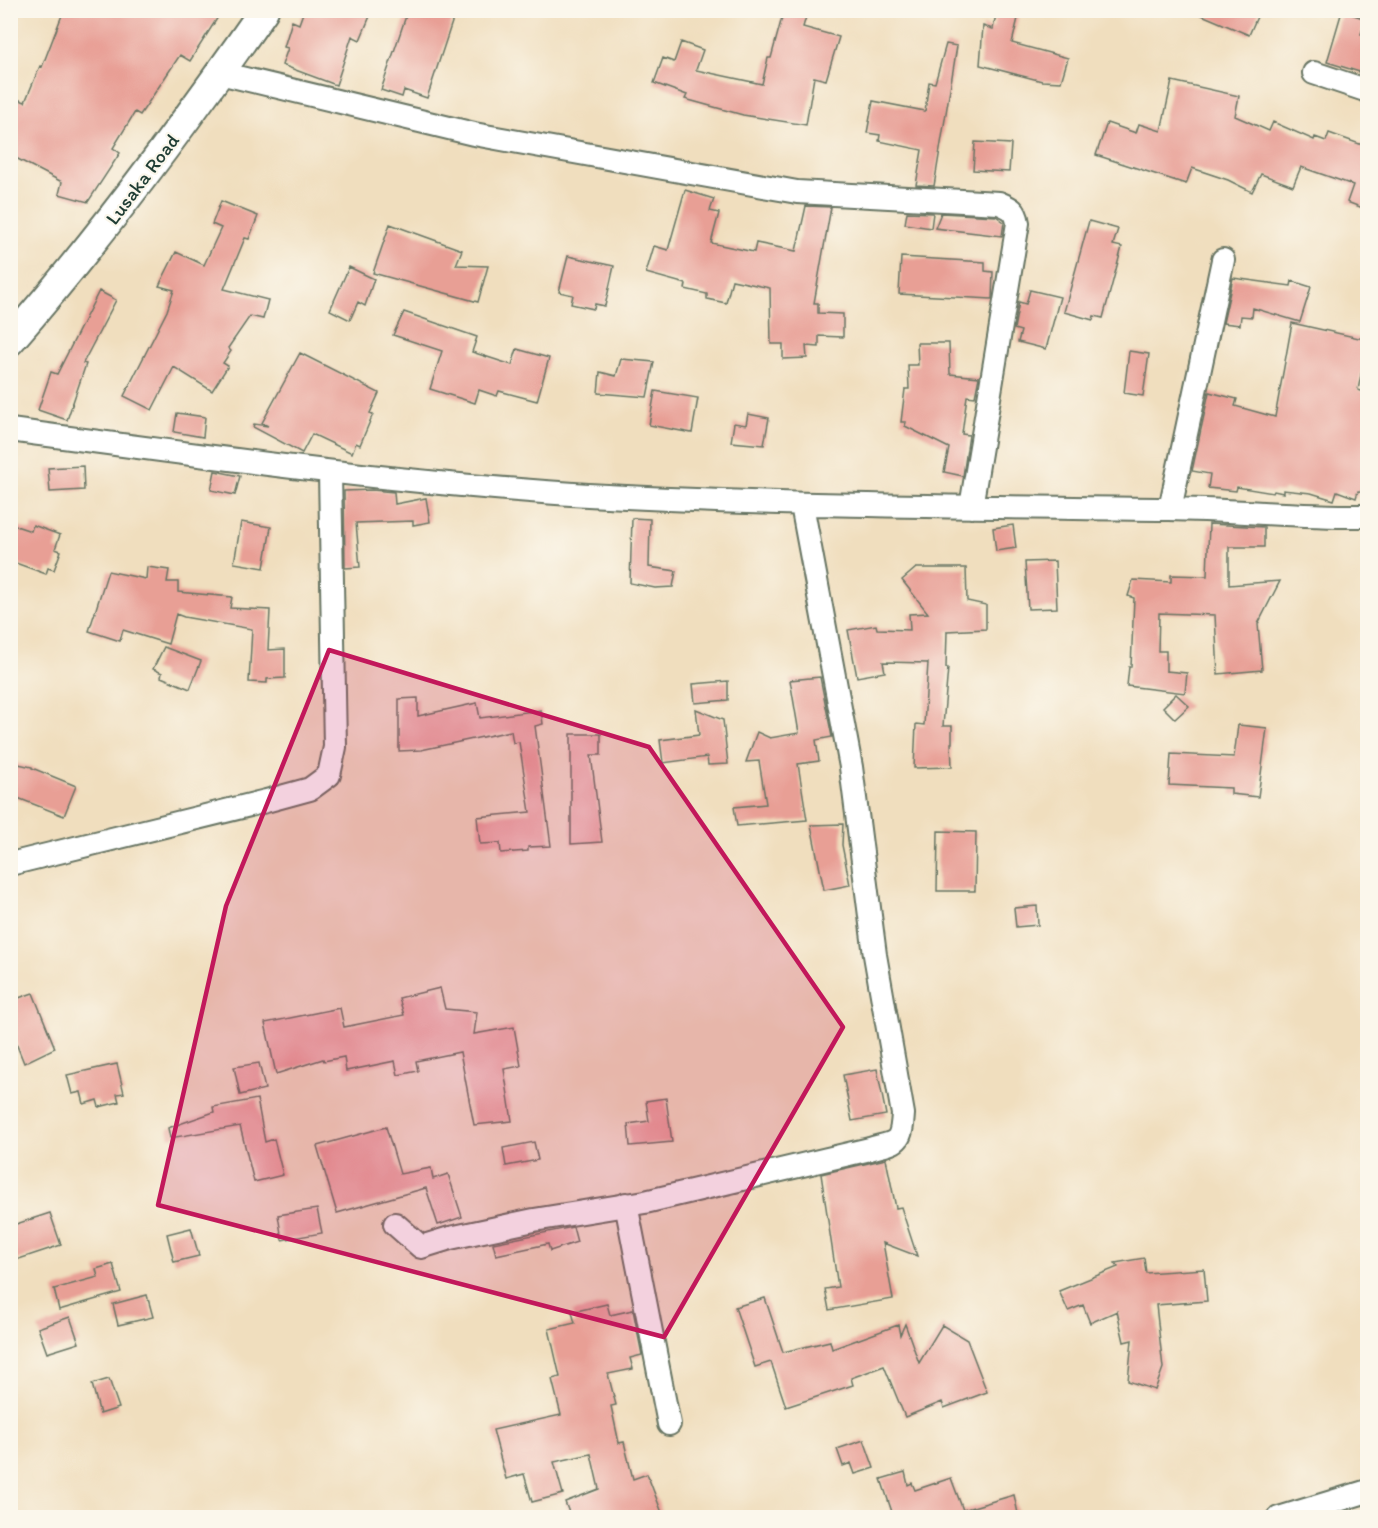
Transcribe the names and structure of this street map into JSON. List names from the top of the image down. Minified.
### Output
{"streets":{"street":["Lusaka Road"]}}
